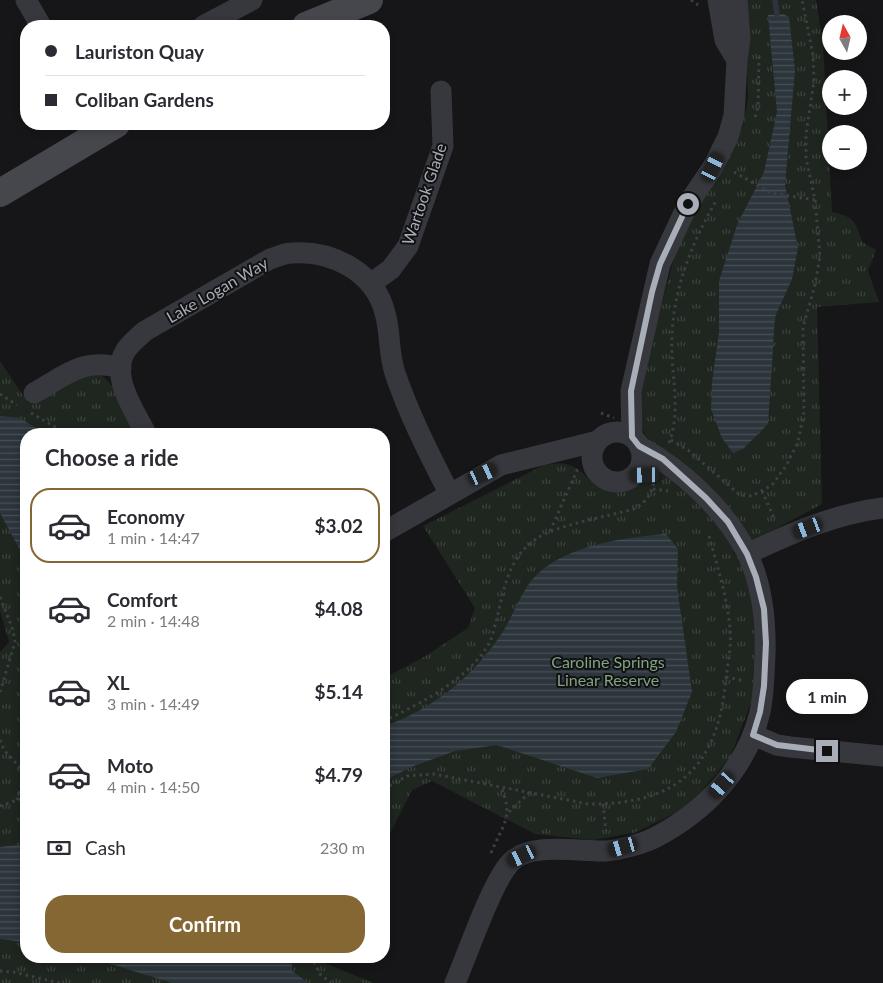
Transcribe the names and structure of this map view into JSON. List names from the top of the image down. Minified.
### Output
{"streets":{"street":["Wartook Glade","Lake Logan Way"]},"crossings":[["Wartook Glade","Lake Logan Way"]],"parks":["Caroline Springs Linear Reserve"],"north":"top","page":{"map_buttons":["+","−"],"banner":["Lauriston Quay","Coliban Gardens"],"heading":"Choose a ride","list":[{"name":"Economy","note":"1 min · 14:47","value":"$3.02"},{"name":"Comfort","note":"2 min · 14:48","value":"$4.08"},{"name":"XL","note":"3 min · 14:49","value":"$5.14"},{"name":"Moto","note":"4 min · 14:50","value":"$4.79"}],"bubble":"1 min","pay":["Cash","230 m"],"buttons":"Confirm"}}
